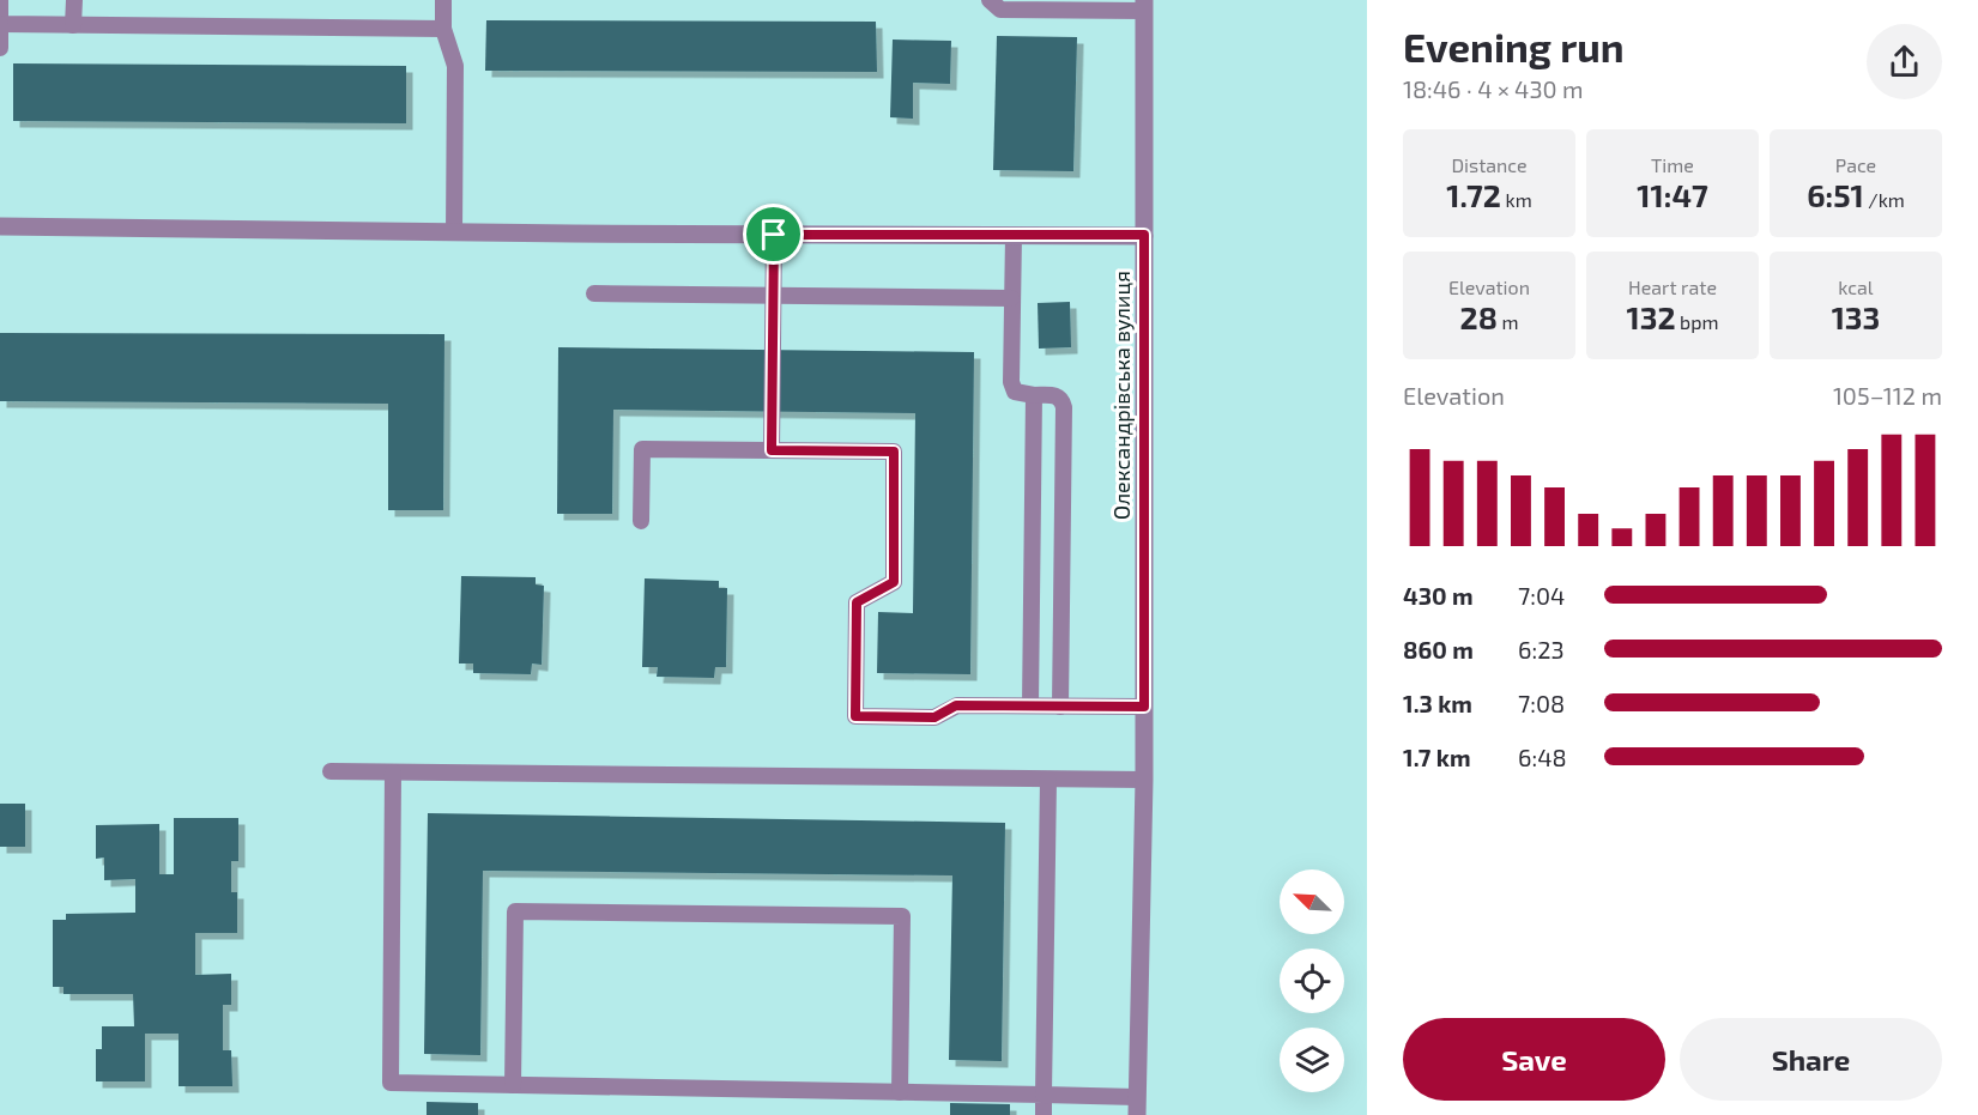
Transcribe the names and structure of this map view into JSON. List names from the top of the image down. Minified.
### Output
{"streets":{"street":["Олександрівська вулиця"]},"north":"top left","page":{"heading":["Evening run","18:46 · 4 × 430 m"],"stats":[["Distance","1.72 km"],["Time","11:47"],["Pace","6:51 /km"],["Elevation","28 m"],["Heart rate","132 bpm"],["kcal","133"]],"chart":["Elevation","105–112 m"],"list":[{"name":"430 m","note":"7:04"},{"name":"860 m","note":"6:23"},{"name":"1.3 km","note":"7:08"},{"name":"1.7 km","note":"6:48"}],"buttons":["Save","Share"]}}
